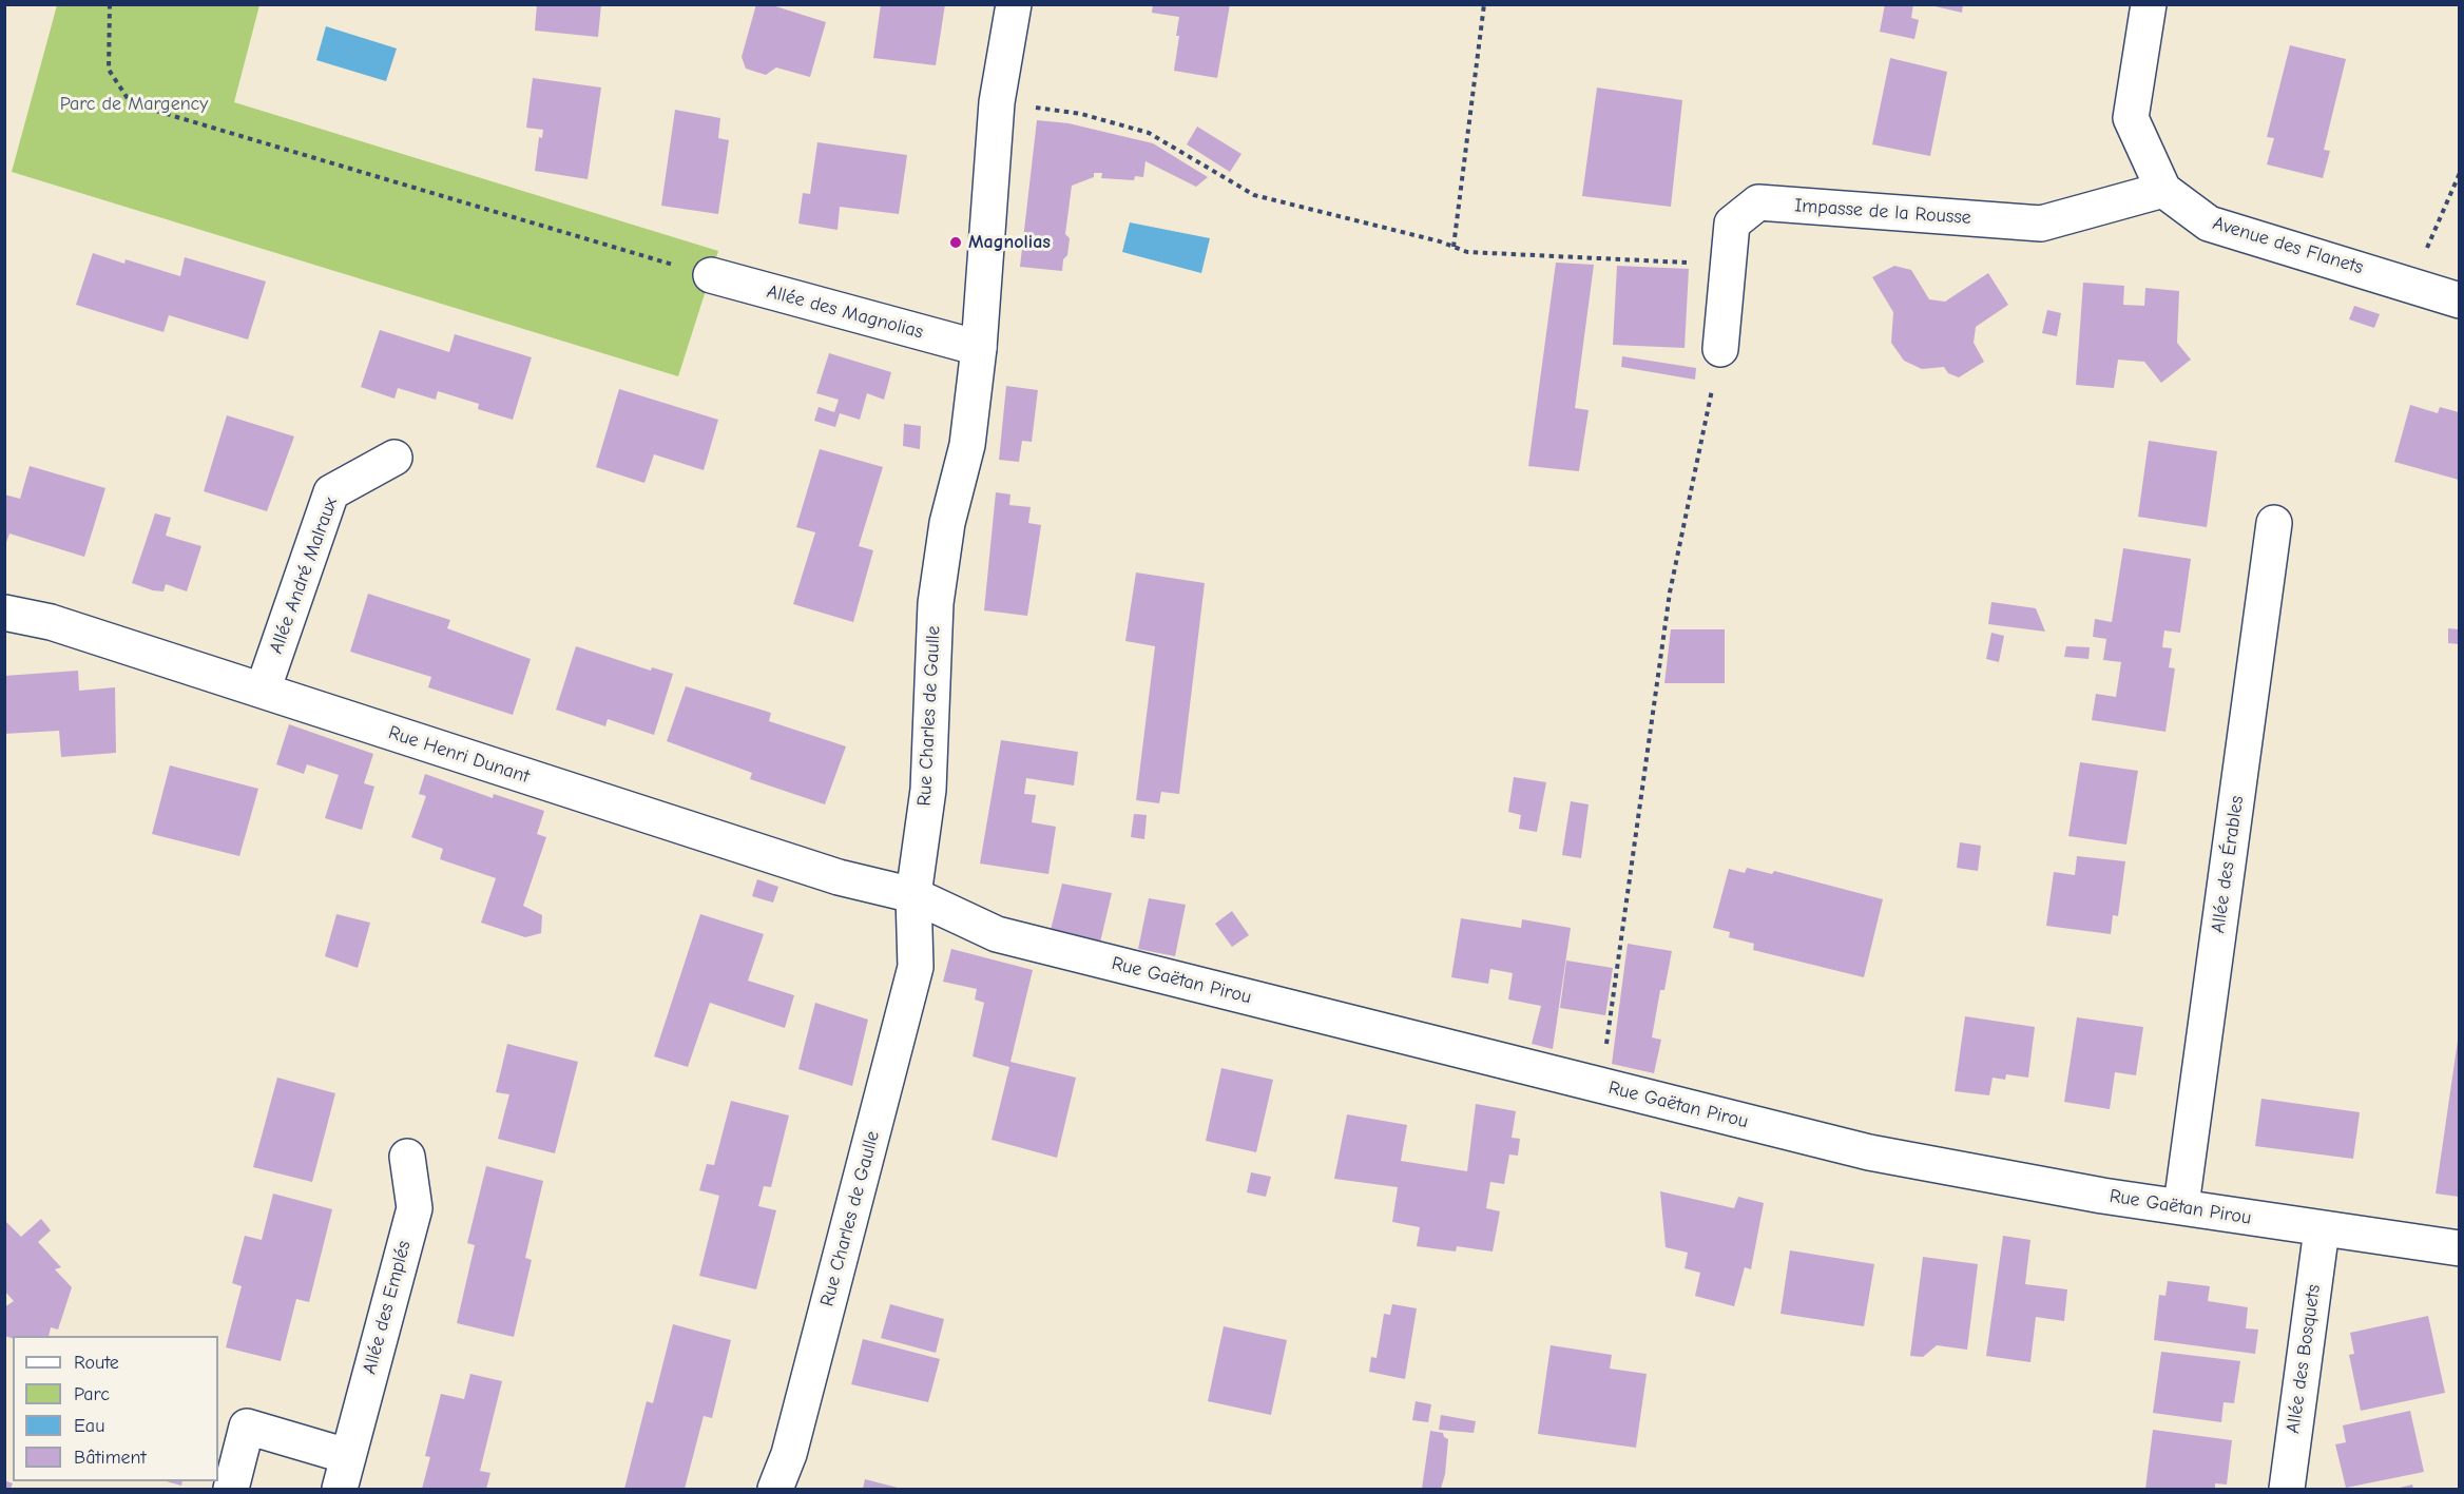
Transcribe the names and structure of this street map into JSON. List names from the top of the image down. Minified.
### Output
{"streets":{"street":["Impasse de la Rousse","Avenue des Flanets","Allée des Magnolias","Allée André Malraux","Rue Charles de Gaulle","Rue Henri Dunant","Allée des Érables","Rue Gaëtan Pirou","Allée des Emplés","Allée des Bosquets"]},"crossings":[["Impasse de la Rousse","Avenue des Flanets"],["Allée des Magnolias","Rue Charles de Gaulle"],["Allée André Malraux","Rue Henri Dunant"],["Rue Charles de Gaulle","Rue Henri Dunant"],["Rue Charles de Gaulle","Rue Gaëtan Pirou"],["Rue Henri Dunant","Rue Gaëtan Pirou"],["Allée des Érables","Rue Gaëtan Pirou"],["Rue Gaëtan Pirou","Allée des Bosquets"]],"parks":["Parc de Margency"],"places":["Magnolias"],"legend":["Route","Parc","Eau","Bâtiment"]}
